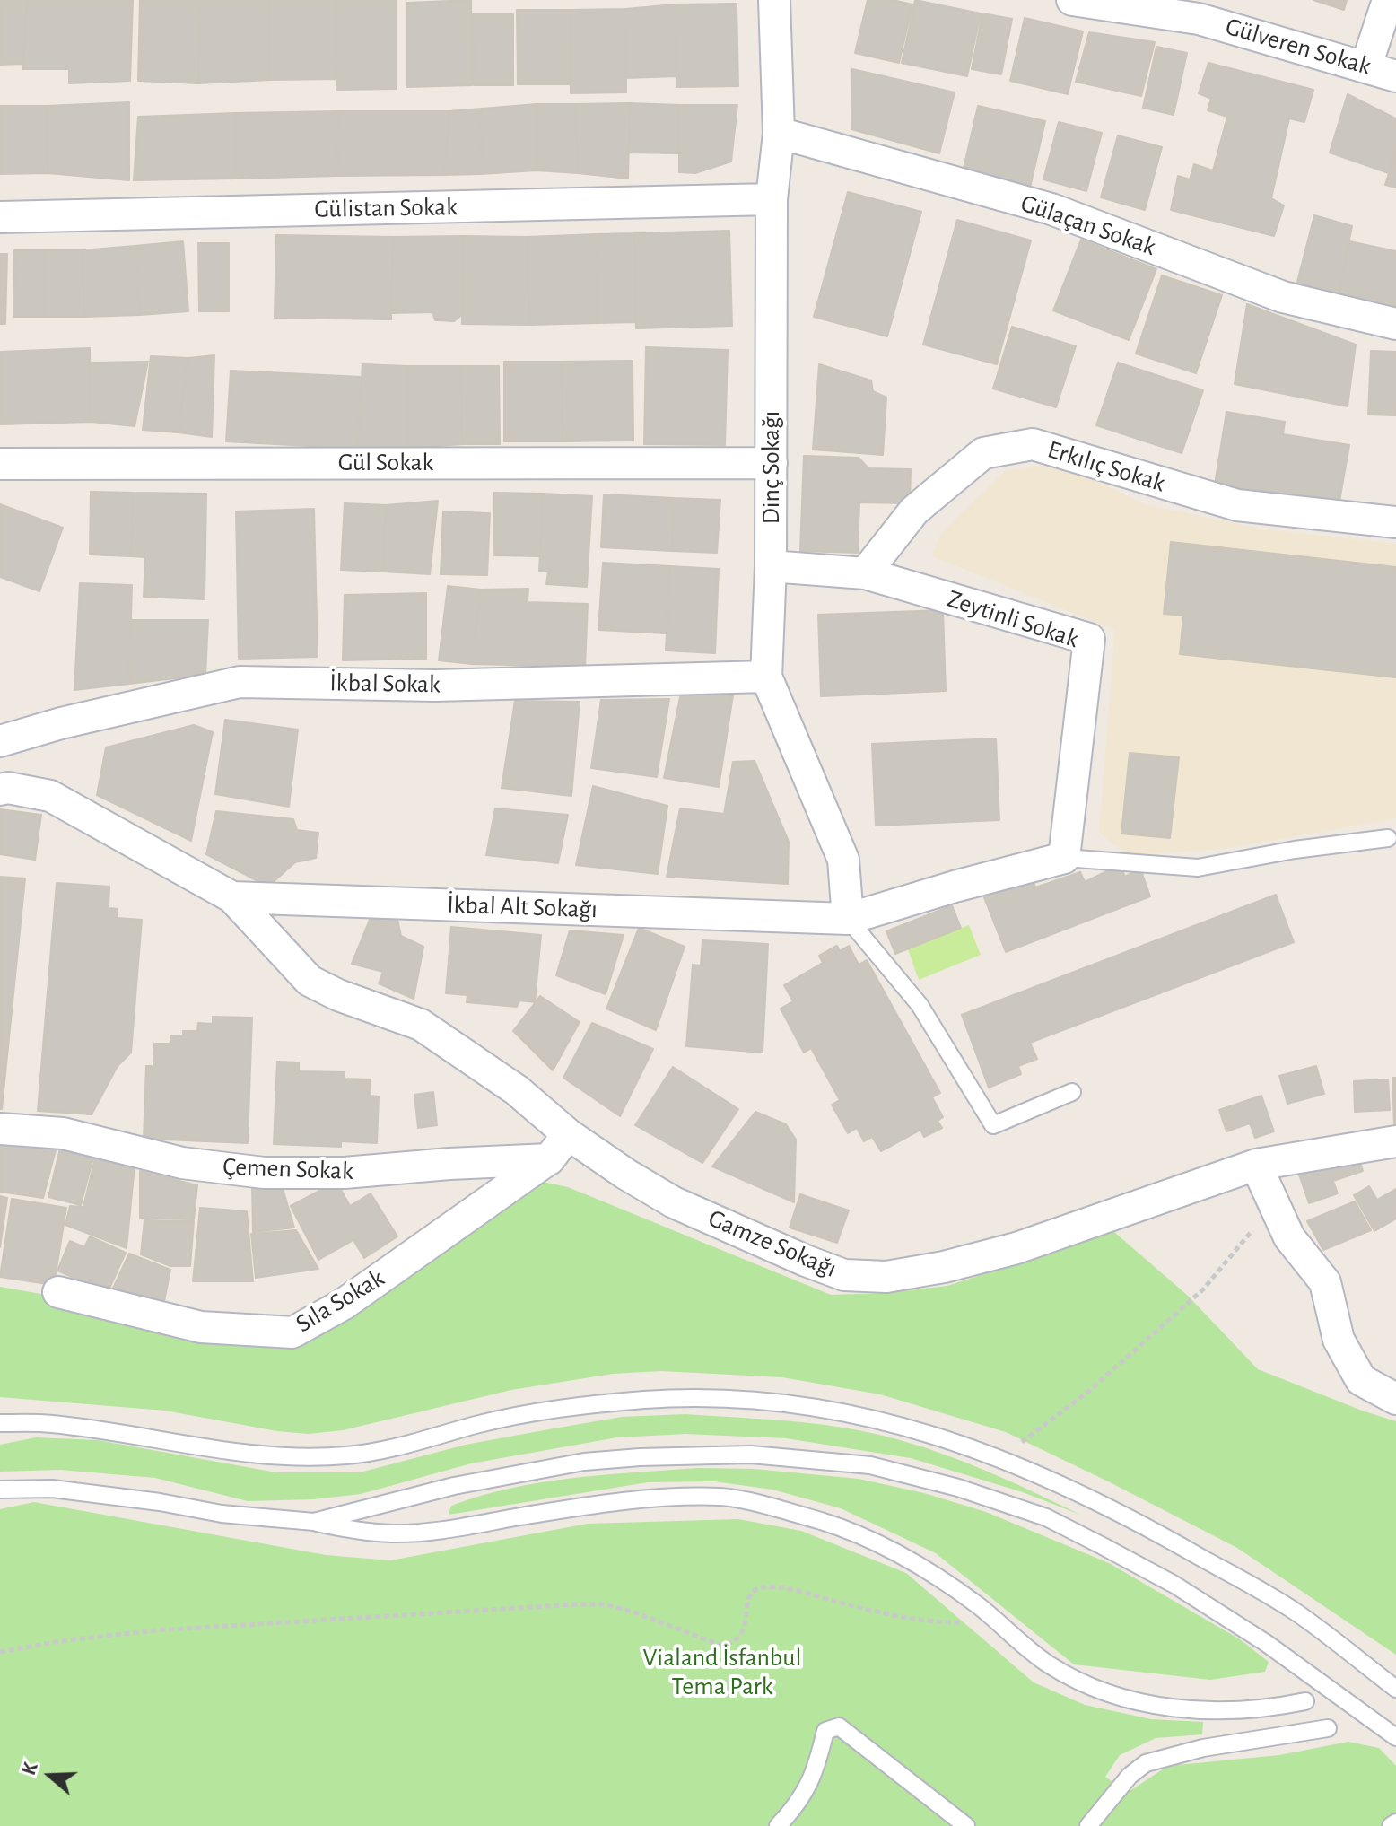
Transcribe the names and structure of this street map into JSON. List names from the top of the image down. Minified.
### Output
{"streets":{"street":["Gülveren Sokak","Gülistan Sokak","Gülaçan Sokak","Gül Sokak","Erkılıç Sokak","Dinç Sokağı","Zeytinli Sokak","İkbal Sokak","İkbal Alt Sokağı","Çemen Sokak","Gamze Sokağı","Sıla Sokak"]},"crossings":[["Gülistan Sokak","Dinç Sokağı"],["Gülaçan Sokak","Dinç Sokağı"],["Gül Sokak","Dinç Sokağı"],["Erkılıç Sokak","Zeytinli Sokak"],["Dinç Sokağı","Zeytinli Sokak"],["Dinç Sokağı","İkbal Sokak"],["Dinç Sokağı","İkbal Alt Sokağı"],["Zeytinli Sokak","İkbal Alt Sokağı"],["İkbal Alt Sokağı","Gamze Sokağı"],["Çemen Sokak","Sıla Sokak"]],"parks":["Vialand İsfanbul Tema Park"],"north":"left"}
